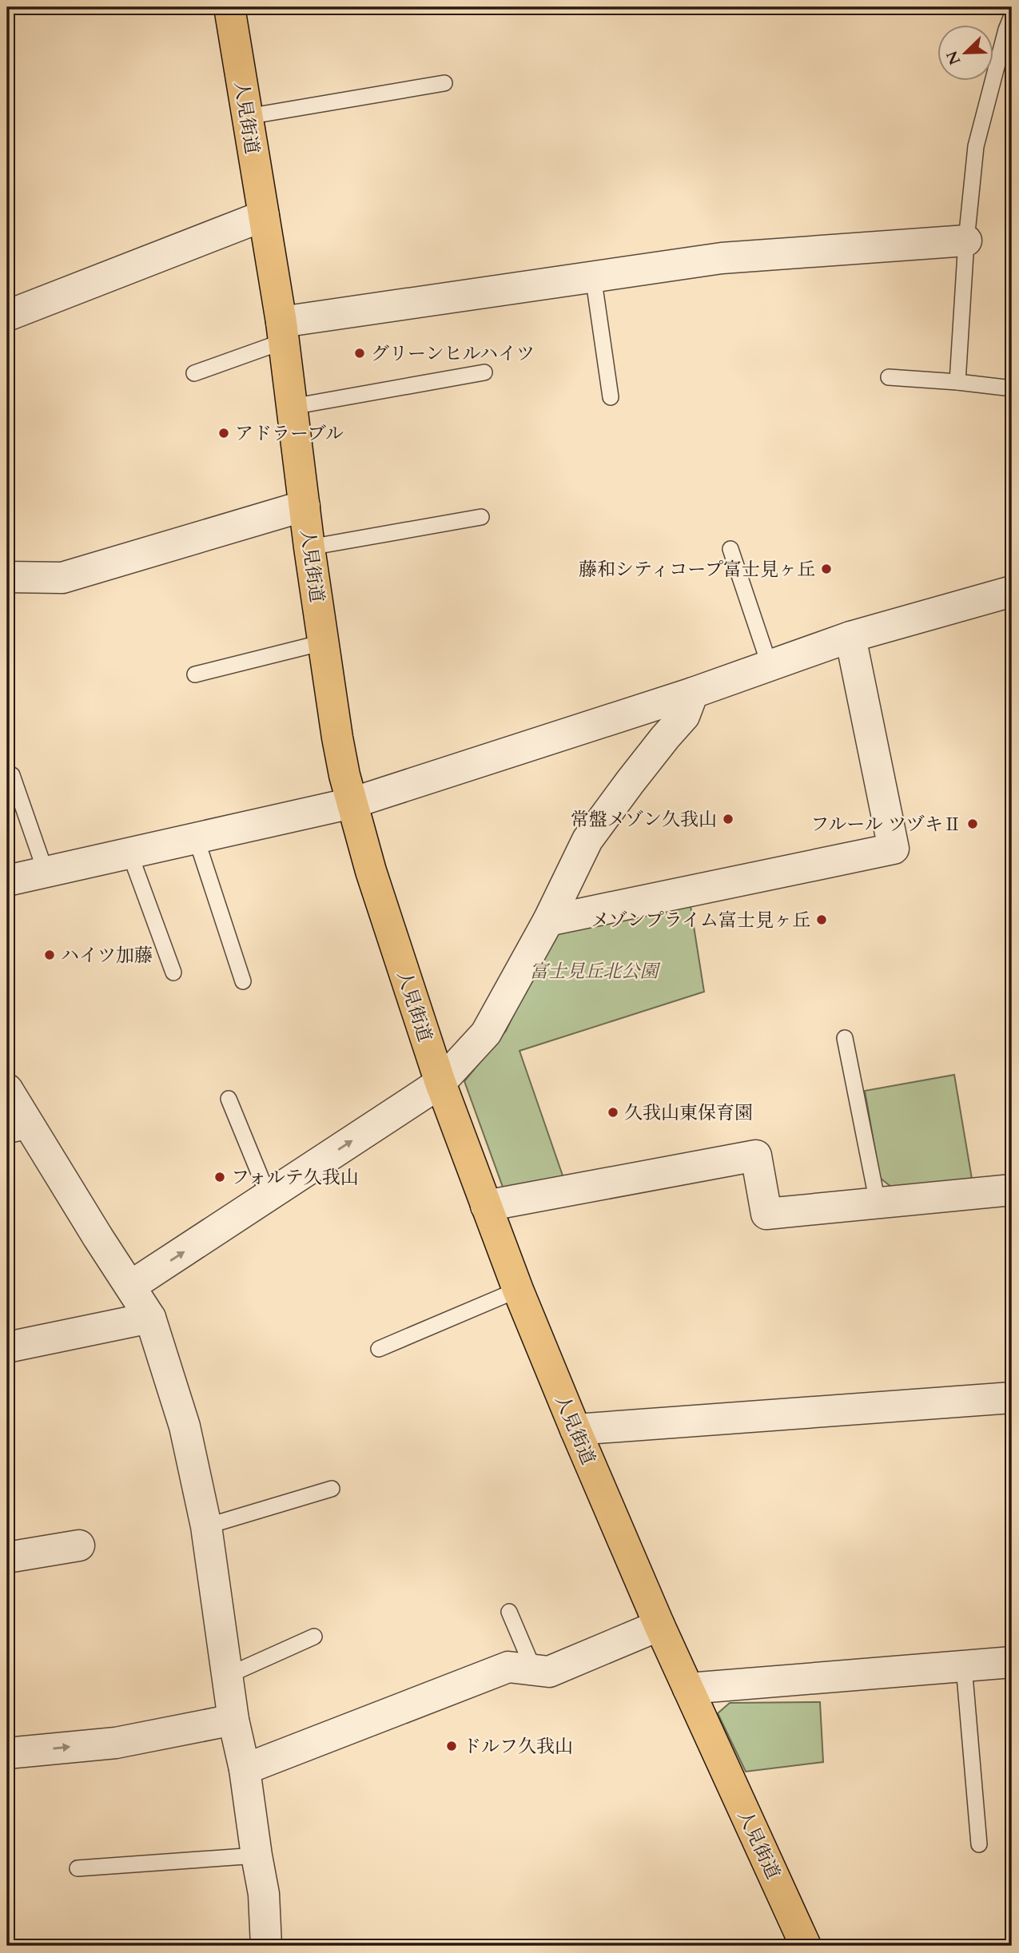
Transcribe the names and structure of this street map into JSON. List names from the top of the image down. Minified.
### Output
{"streets":{"main road":["人見街道"]},"parks":["富士見丘北公園"],"places":["グリーンヒルハイツ","アドラーブル","藤和シティコープ富士見ヶ丘","常盤メゾン久我山","フルール ツヅキⅡ","メゾンプライム富士見ヶ丘","ハイツ加藤","久我山東保育園","フォルテ久我山","ドルフ久我山"],"north":"bottom left"}
